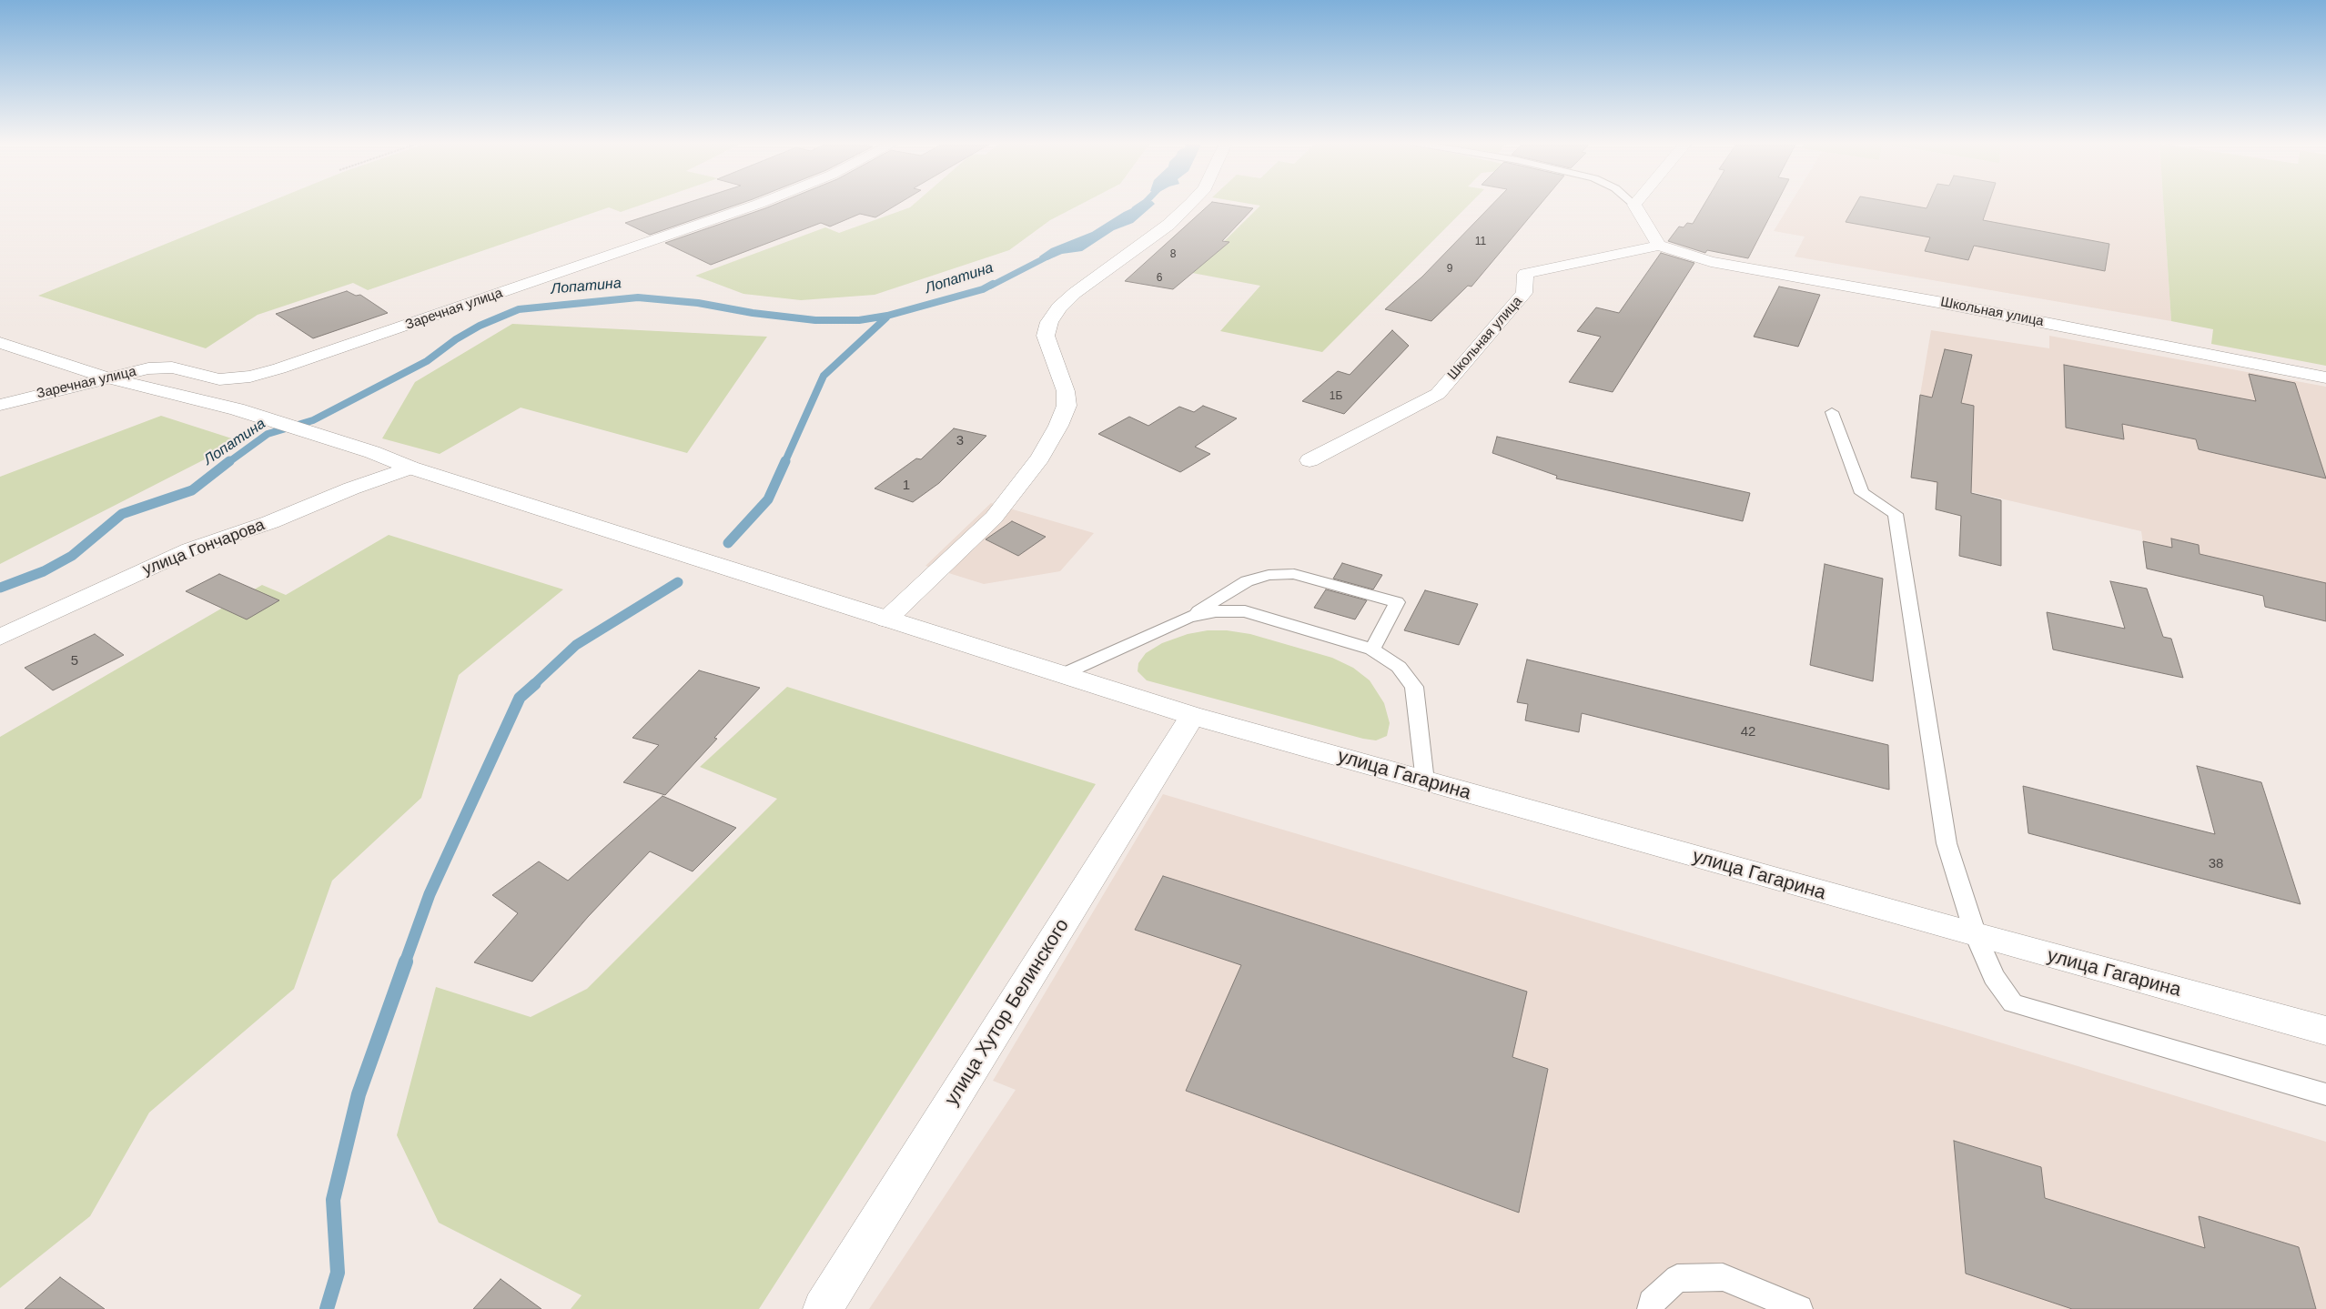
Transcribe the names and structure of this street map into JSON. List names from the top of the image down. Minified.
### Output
{"streets":{"street":["Заречная улица","Школьная улица","улица Гончарова","улица Гагарина","улица Хутор Белинского"]},"crossings":[["Заречная улица","улица Гагарина"],["улица Гончарова","улица Гагарина"],["улица Гагарина","улица Хутор Белинского"]],"water":["Лопатина"],"house_numbers":["11","8","9","6","1Б","3","1","5","42","38"]}
